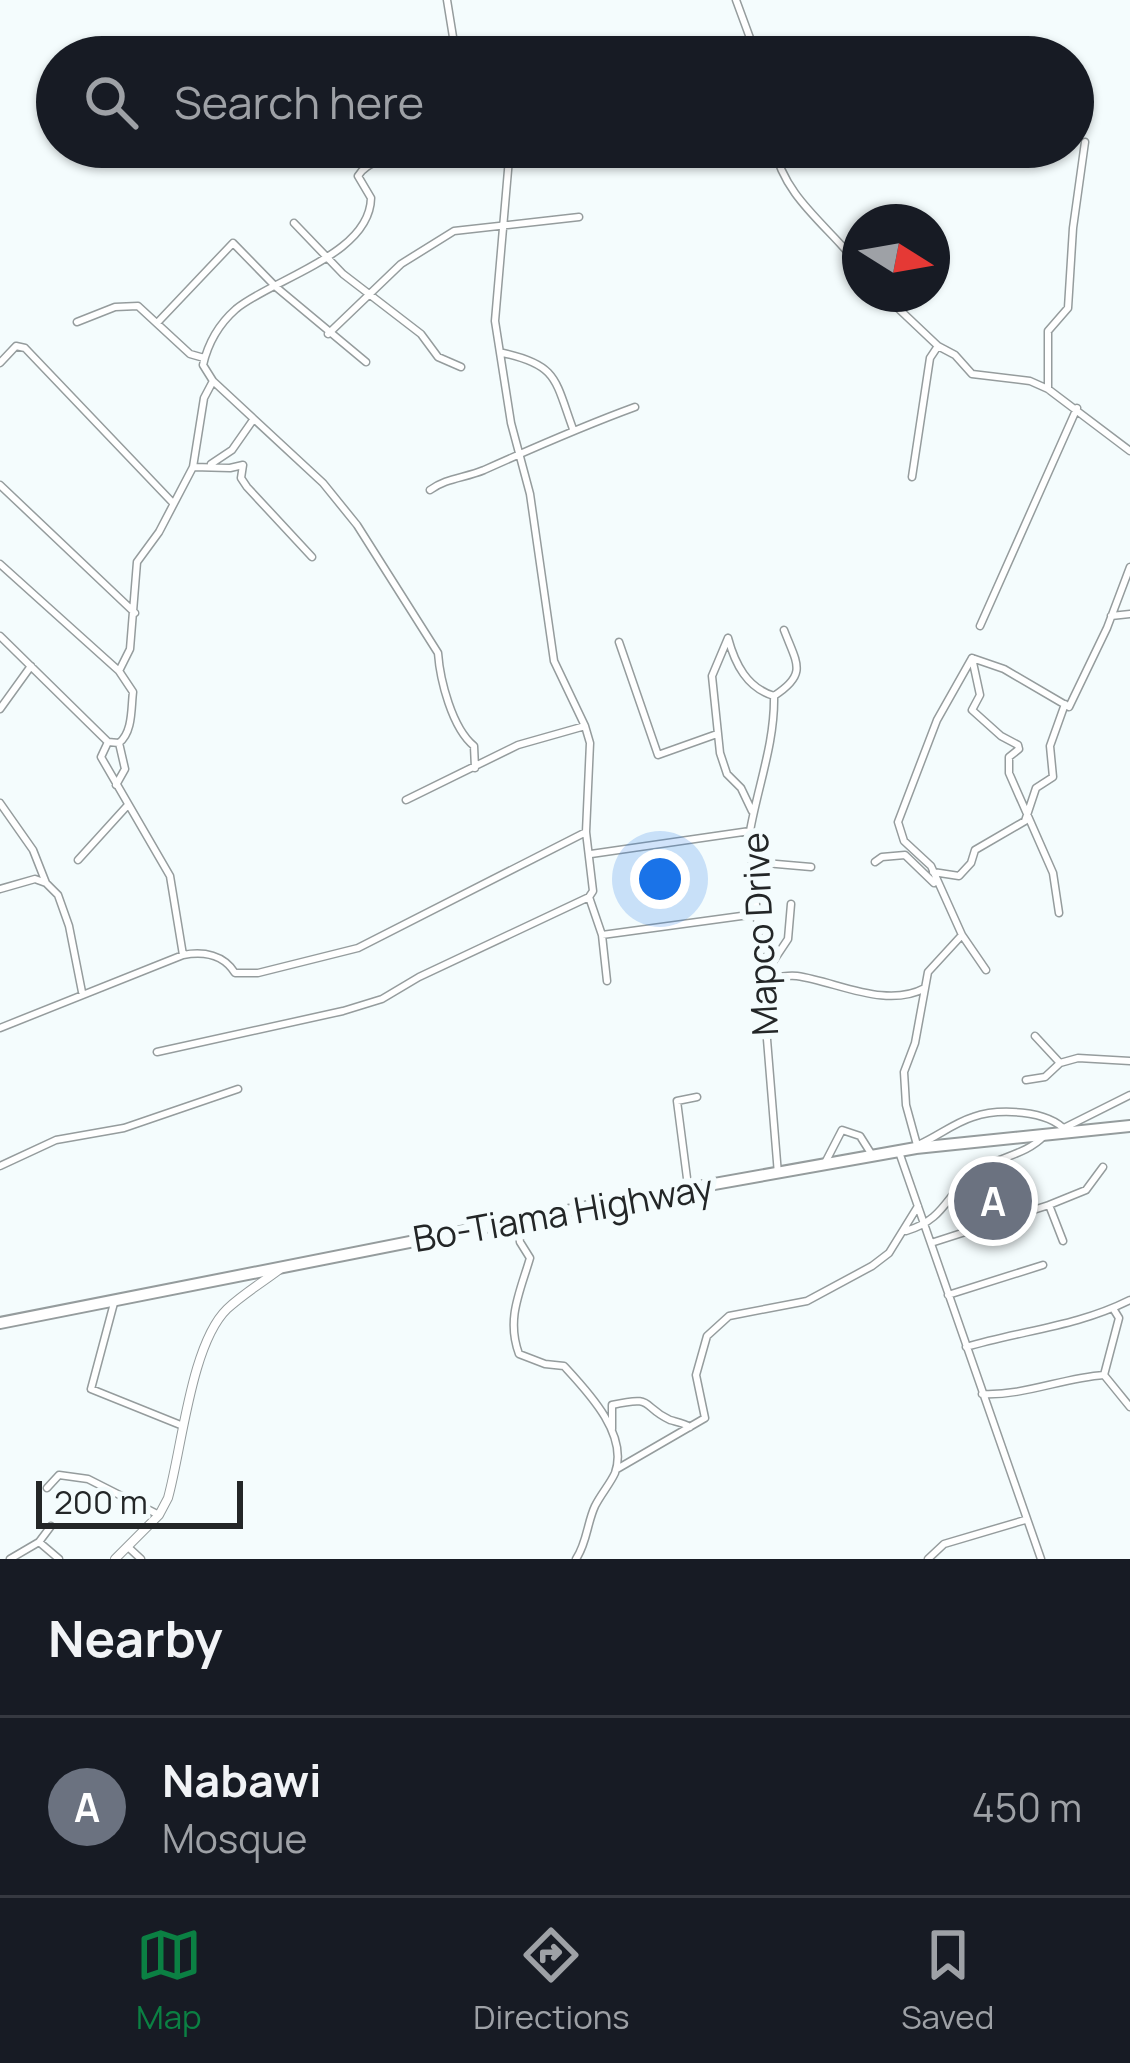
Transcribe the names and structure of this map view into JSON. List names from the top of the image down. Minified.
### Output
{"streets":{"highway":["Bo-Tiama Highway"],"street":["Mapco Drive"]},"crossings":[["Mapco Drive","Bo-Tiama Highway"]],"scale_bar":"200 m","north":"right","page":{"search":"Search here","pins":"A","scale":"200 m","heading":"Nearby","list":[{"mark":"A","name":"Nabawi","note":"Mosque","value":"450 m"}],"nav":["Map","Directions","Saved"]}}
